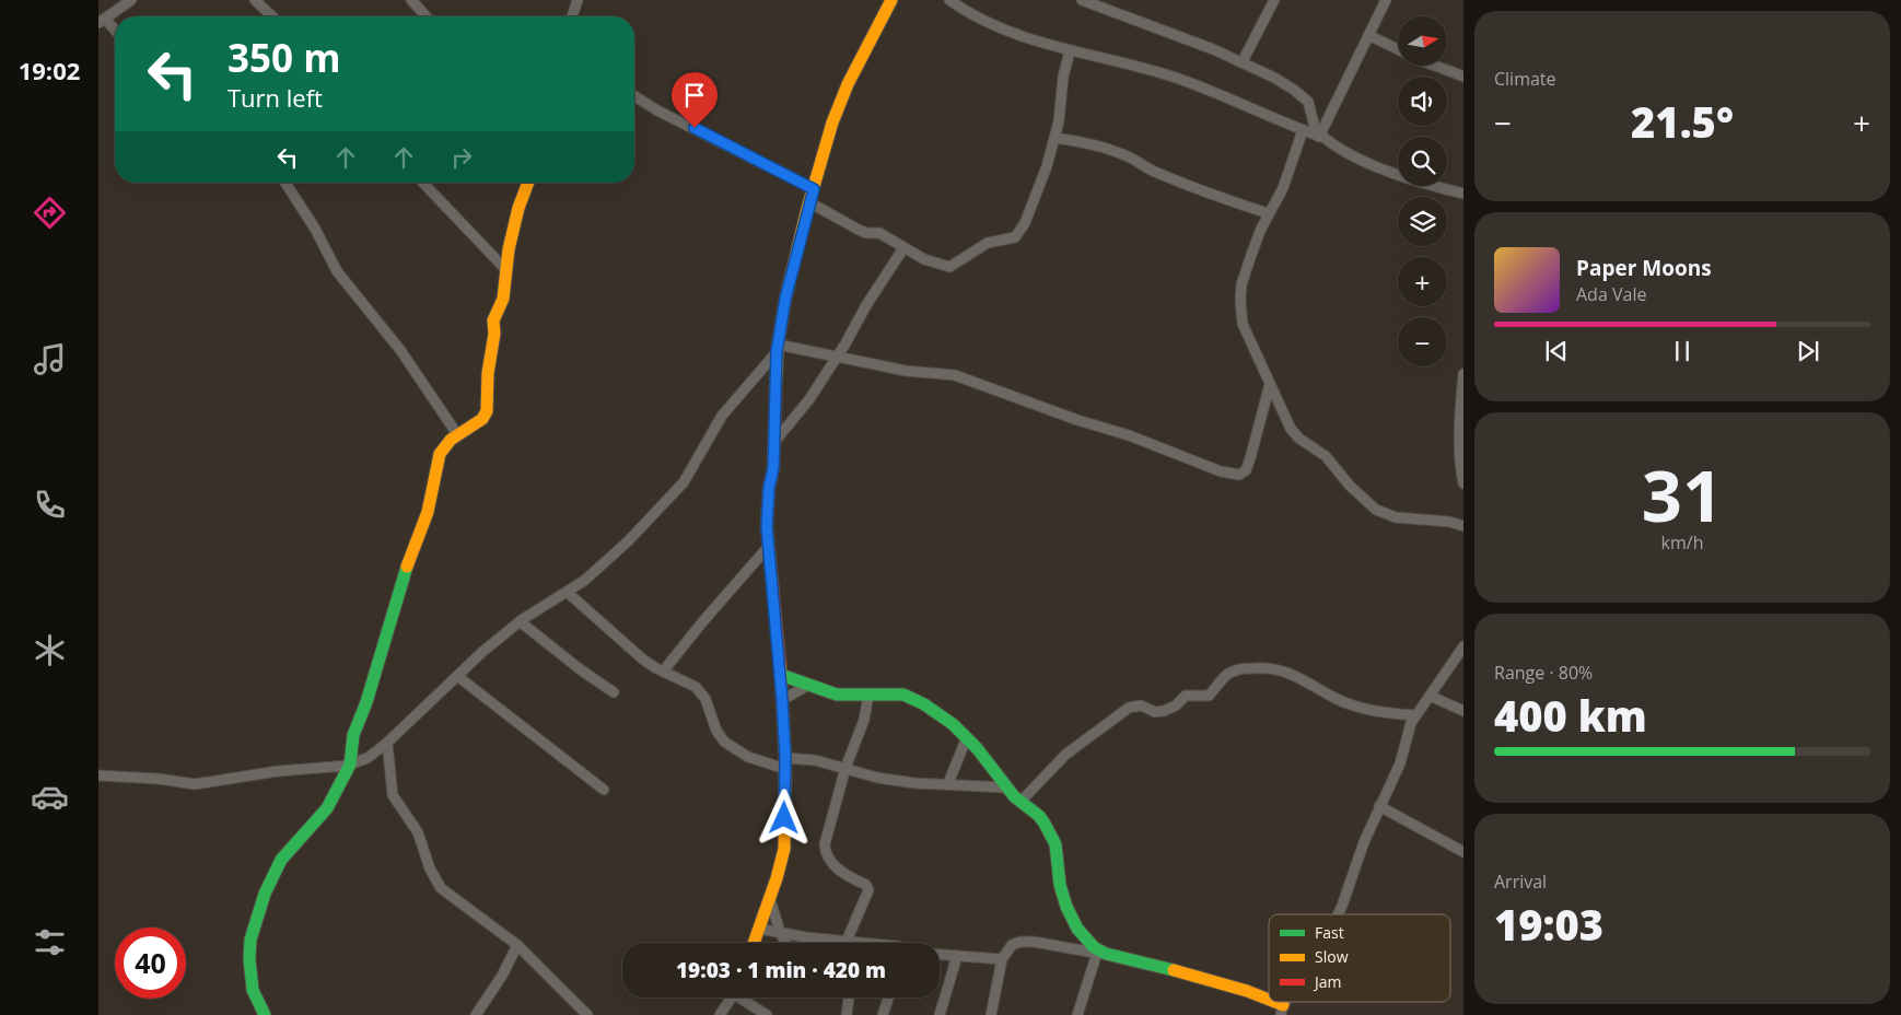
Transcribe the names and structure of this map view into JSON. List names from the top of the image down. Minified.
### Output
{"legend":["Fast","Slow","Jam"],"north":"right","page":{"tabs":"19:02","tile":["Climate",["31","km/h"],["Range · 80%","400 km"],["Arrival","19:03"]],"map_buttons":["+","−"],"turn":["350 m","Turn left"],"heat":["−","21.5°","+"],"song":["Paper Moons","Ada Vale"],"limit":"40","trip":"19:03 · 1 min · 420 m"}}
